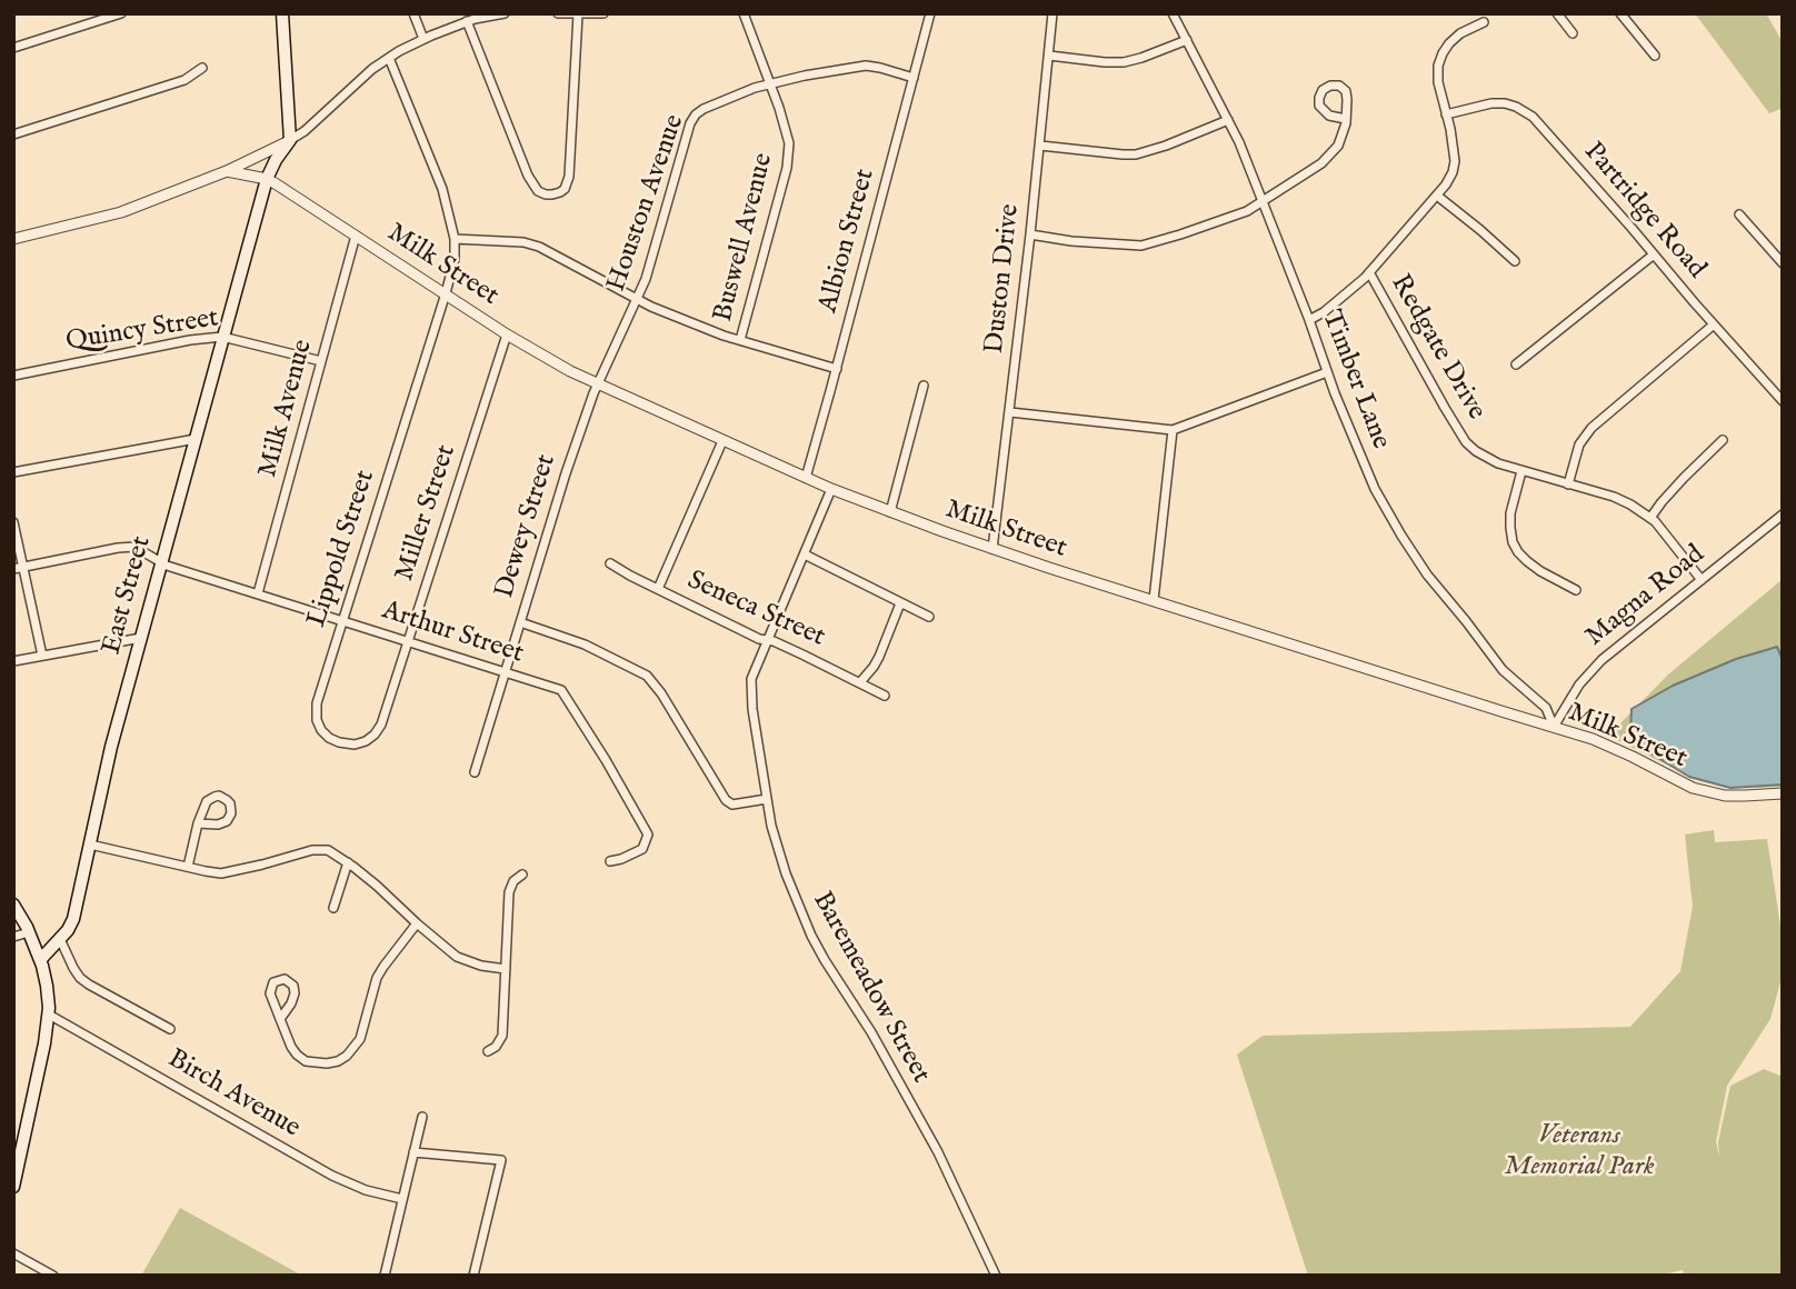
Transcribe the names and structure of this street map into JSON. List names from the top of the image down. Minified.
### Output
{"streets":{"main road":["East Street"],"street":["Houston Avenue","Partridge Road","Buswell Avenue","Albion Street","Milk Street","Duston Drive","Quincy Street","Redgate Drive","Timber Lane","Milk Avenue","Miller Street","Dewey Street","Lippold Street","Magna Road","Seneca Street","Arthur Street","Baremeadow Street","Birch Avenue"]},"crossings":[["Houston Avenue","Buswell Avenue"],["Houston Avenue","Albion Street"],["Houston Avenue","Milk Street"],["Houston Avenue","Dewey Street"],["Albion Street","Milk Street"],["Milk Street","Duston Drive"],["Milk Street","Timber Lane"],["Milk Street","Milk Avenue"],["Milk Street","Miller Street"],["Milk Street","Dewey Street"],["Milk Street","Lippold Street"],["Milk Street","East Street"],["Milk Street","Magna Road"],["Milk Street","Baremeadow Street"],["Quincy Street","Milk Avenue"],["Quincy Street","East Street"],["Redgate Drive","Magna Road"],["Timber Lane","Magna Road"],["Milk Avenue","Arthur Street"],["Miller Street","Lippold Street"],["Miller Street","Arthur Street"],["Dewey Street","Arthur Street"],["Lippold Street","Arthur Street"],["East Street","Arthur Street"],["Seneca Street","Baremeadow Street"]],"parks":["Veterans Memorial Park"]}
